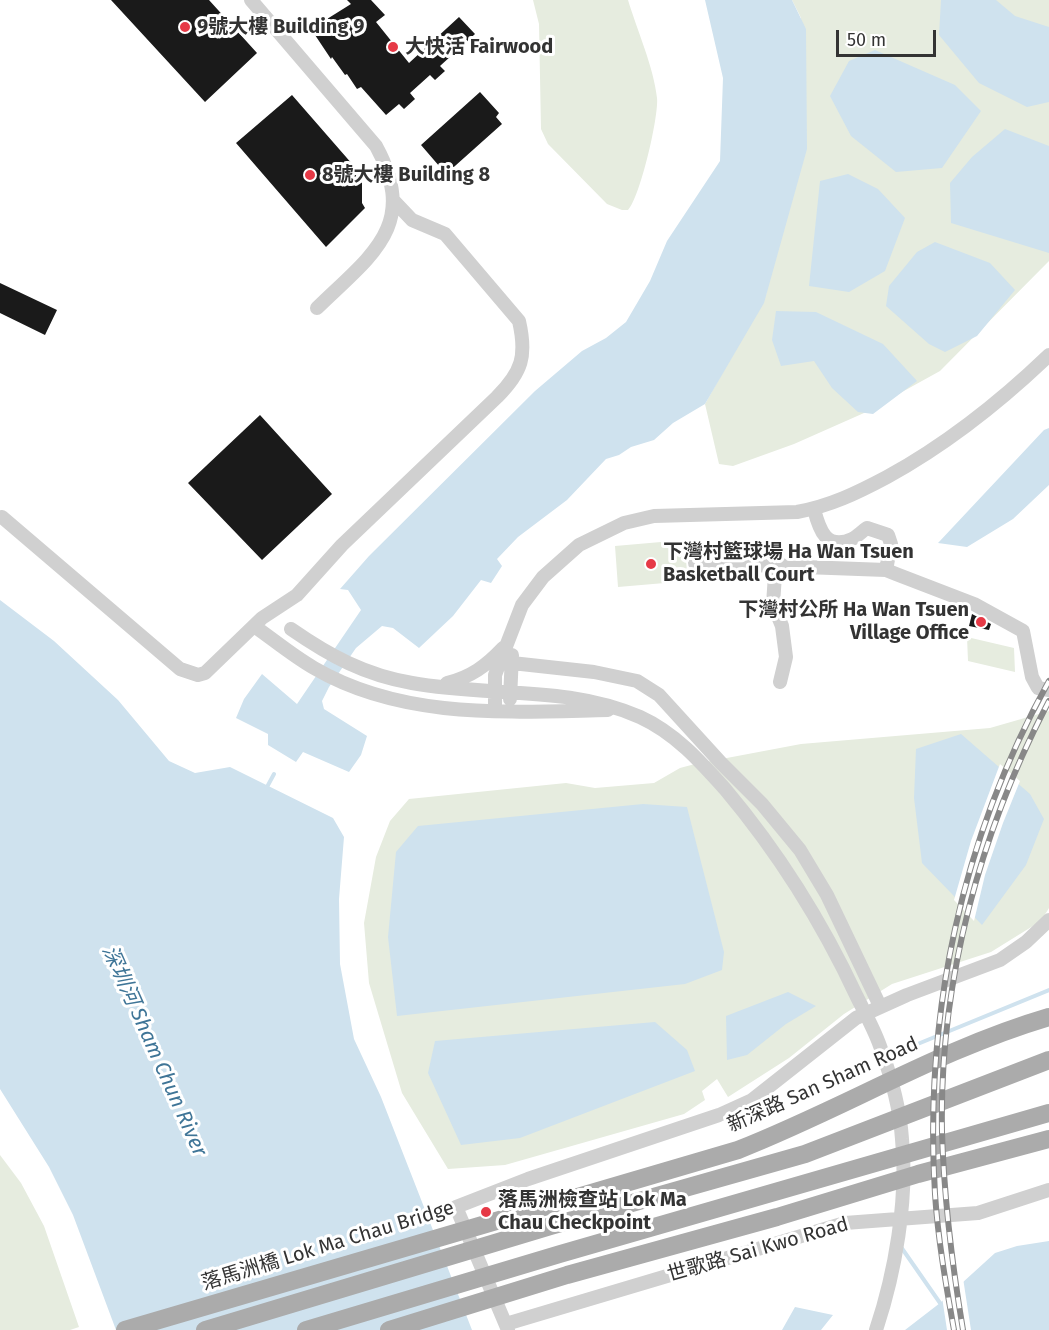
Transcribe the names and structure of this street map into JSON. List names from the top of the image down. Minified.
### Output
{"streets":{"main road":["新深路 San Sham Road","落馬洲橋 Lok Ma Chau Bridge"],"street":["世歌路 Sai Kwo Road"]},"crossings":[["新深路 San Sham Road","落馬洲橋 Lok Ma Chau Bridge"]],"water":["深圳河 Sham Chun River"],"places":["9號大樓 Building 9","大快活 Fairwood","8號大樓 Building 8","下灣村籃球場 Ha Wan Tsuen Basketball Court","下灣村公所 Ha Wan Tsuen Village Office","落馬洲檢查站 Lok Ma Chau Checkpoint"],"scale_bar":"50 m"}
